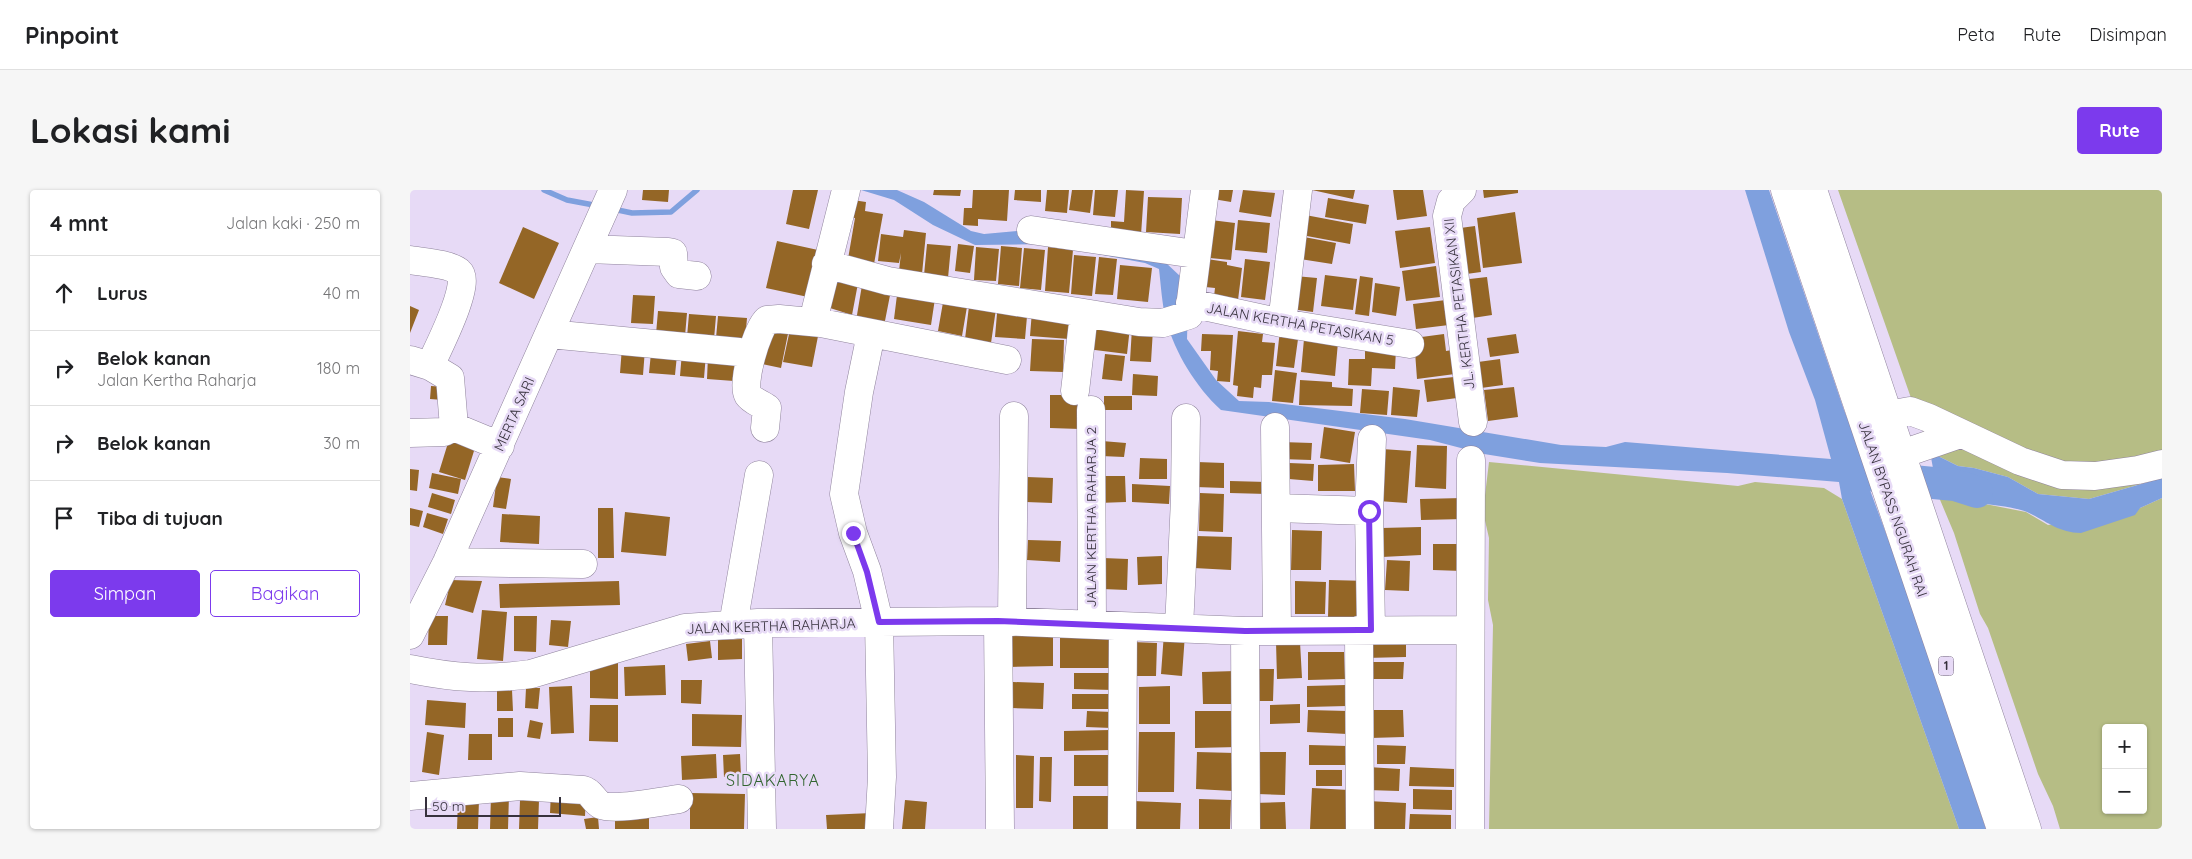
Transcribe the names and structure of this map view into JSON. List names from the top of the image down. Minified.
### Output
{"streets":{"main road":["JL. KERTHA PETASIKAN XII","JALAN KERTHA PETASIKAN 5","MERTA SARI","JALAN BYPASS NGURAH RAI","JALAN KERTHA RAHARJA 2","JALAN KERTHA RAHARJA","1"]},"crossings":[["JALAN KERTHA RAHARJA 2","JALAN KERTHA RAHARJA"]],"districts":["SIDAKARYA"],"scale_bar":"50 m","page":{"header":"Pinpoint","nav":["Peta","Rute","Disimpan"],"buttons":["Rute",["Simpan","Bagikan"]],"title":"Lokasi kami","heading":["4 mnt","Jalan kaki · 250 m"],"list":[["Lurus","40 m"],["Belok kanan","Jalan Kertha Raharja","180 m"],["Belok kanan","30 m"],"Tiba di tujuan"],"map_buttons":["+","−"],"scale":"50 m"}}
